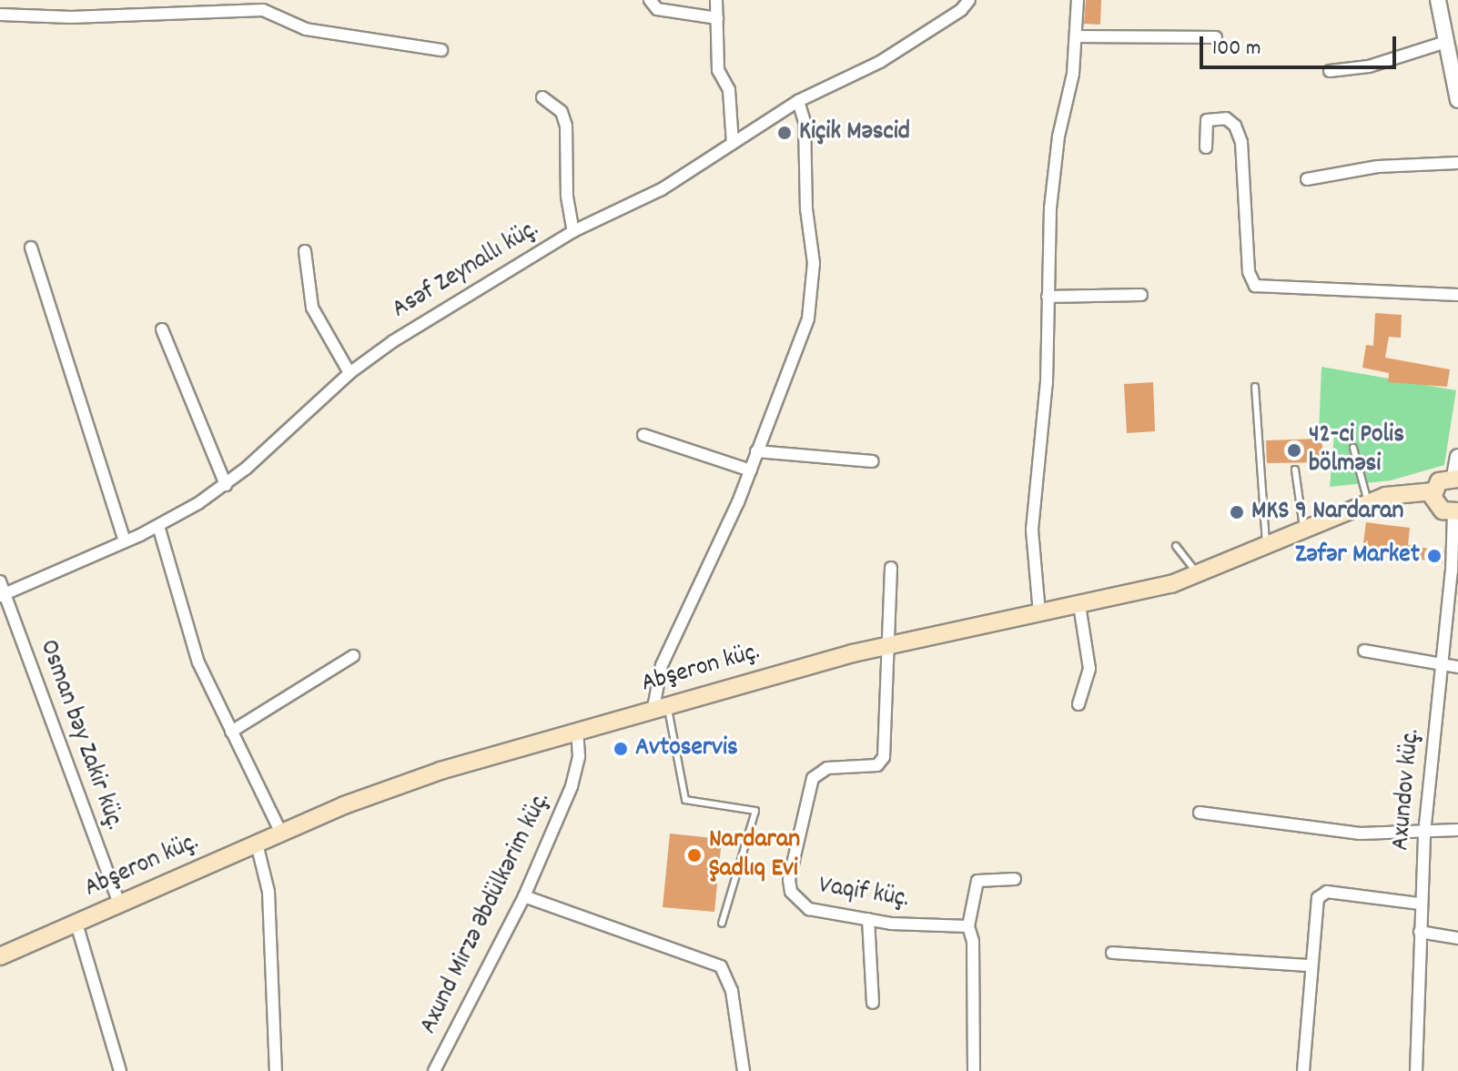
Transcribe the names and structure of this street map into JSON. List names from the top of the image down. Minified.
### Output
{"streets":{"main road":["Abşeron küç."],"street":["Asəf Zeynallı küç.","Osman bəy Zakir küç.","Axundov küç.","Vaqif küç.","Axund Mirzə Əbdülkərim küç."]},"crossings":[["Asəf Zeynallı küç.","Osman bəy Zakir küç."],["Abşeron küç.","Osman bəy Zakir küç."],["Abşeron küç.","Vaqif küç."],["Abşeron küç.","Axund Mirzə Əbdülkərim küç."]],"places":["Kiçik Məscid","42-ci Polis bölməsi","MKS 9 Nardaran","Zəfər Market","Avtoservis","Nardaran Şadlıq Evi"],"scale_bar":"100 m"}
